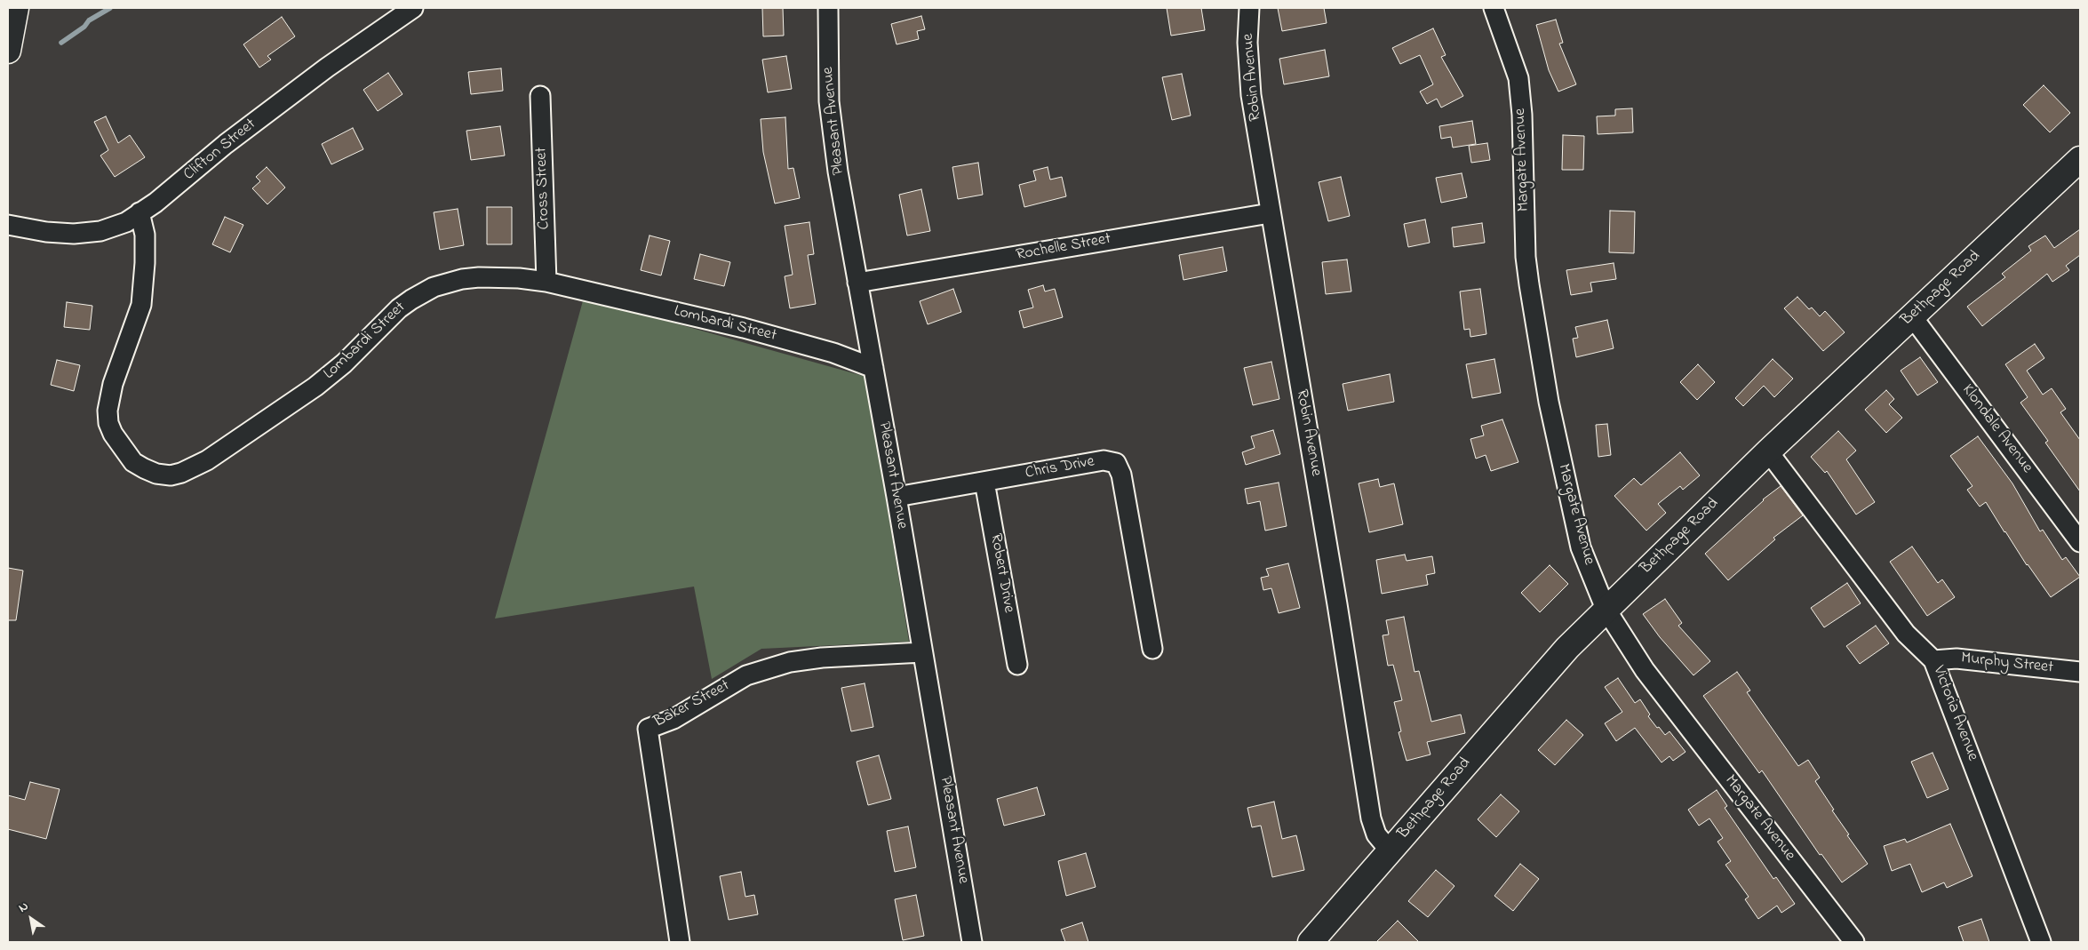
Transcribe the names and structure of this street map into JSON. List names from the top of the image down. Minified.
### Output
{"streets":{"street":["Robin Avenue","Pleasant Avenue","Clifton Street","Margate Avenue","Cross Street","Rochelle Street","Bethpage Road","Lombardi Street","Klondale Avenue","Chris Drive","Robert Drive","Murphy Street","Baker Street","Victoria Avenue"]},"crossings":[["Robin Avenue","Rochelle Street"],["Robin Avenue","Bethpage Road"],["Pleasant Avenue","Rochelle Street"],["Pleasant Avenue","Lombardi Street"],["Pleasant Avenue","Chris Drive"],["Pleasant Avenue","Baker Street"],["Clifton Street","Lombardi Street"],["Margate Avenue","Bethpage Road"],["Cross Street","Lombardi Street"],["Bethpage Road","Klondale Avenue"],["Bethpage Road","Victoria Avenue"],["Chris Drive","Robert Drive"],["Murphy Street","Victoria Avenue"]],"north":"top left"}
